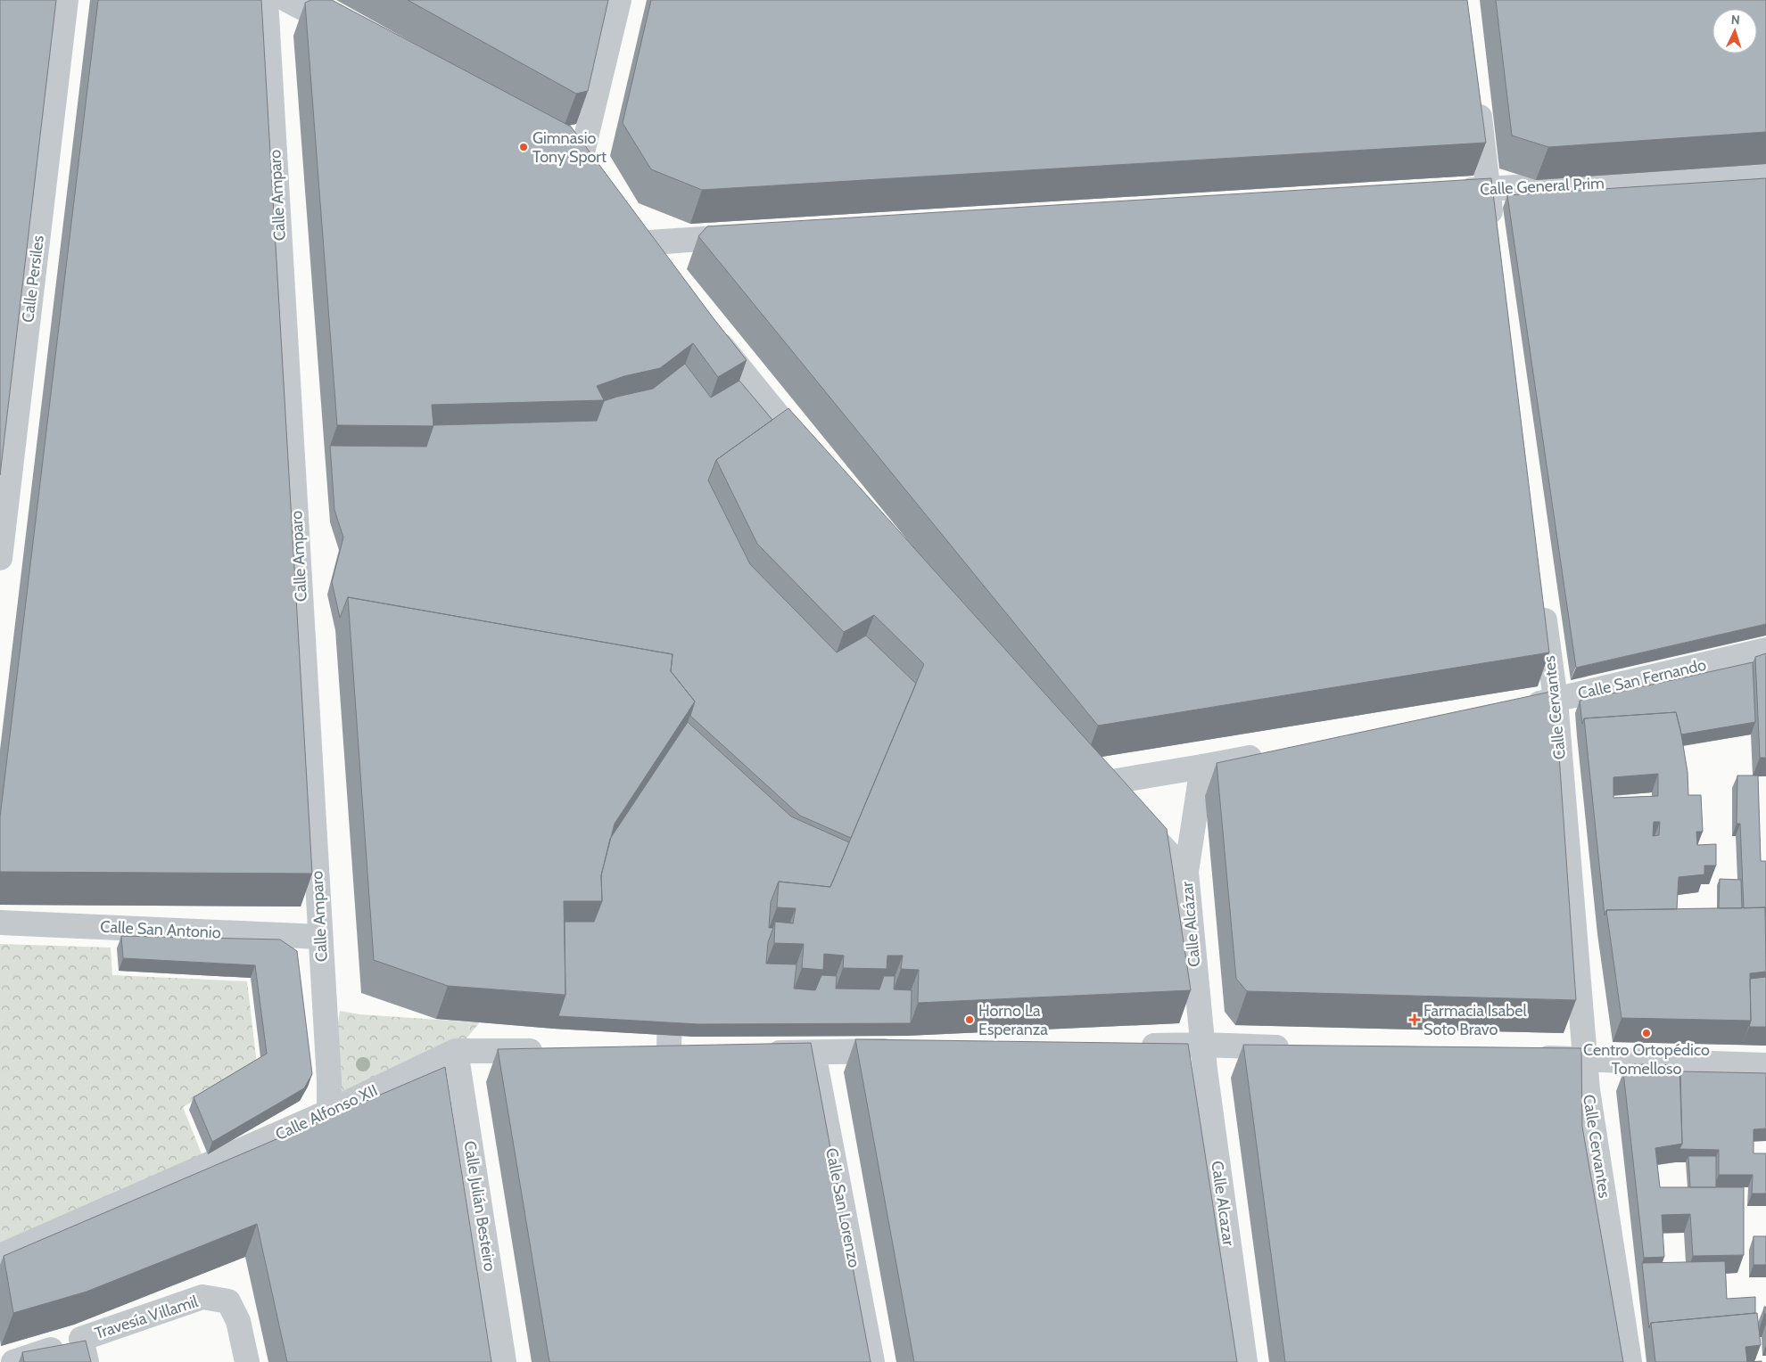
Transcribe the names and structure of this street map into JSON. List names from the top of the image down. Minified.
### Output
{"streets":{"street":["Calle General Prim","Calle Amparo","Calle Persiles","Calle San Fernando","Calle Cervantes","Calle Alcázar","Calle San Antonio","Calle Alfonso XII","Calle Alcazar","Calle Julián Besteiro","Calle San Lorenzo","Travesía Villamil"]},"crossings":[["Calle Amparo","Calle San Antonio"],["Calle Amparo","Calle Alfonso XII"],["Calle San Fernando","Calle Cervantes"],["Calle Alcázar","Calle Alcazar"],["Calle Alfonso XII","Calle Julián Besteiro"]],"places":{"other":["Gimnasio Tony Sport","Horno La Esperanza","Centro Ortopédico Tomelloso"],"health":["Farmacia Isabel Soto Bravo"]},"north":"top"}
